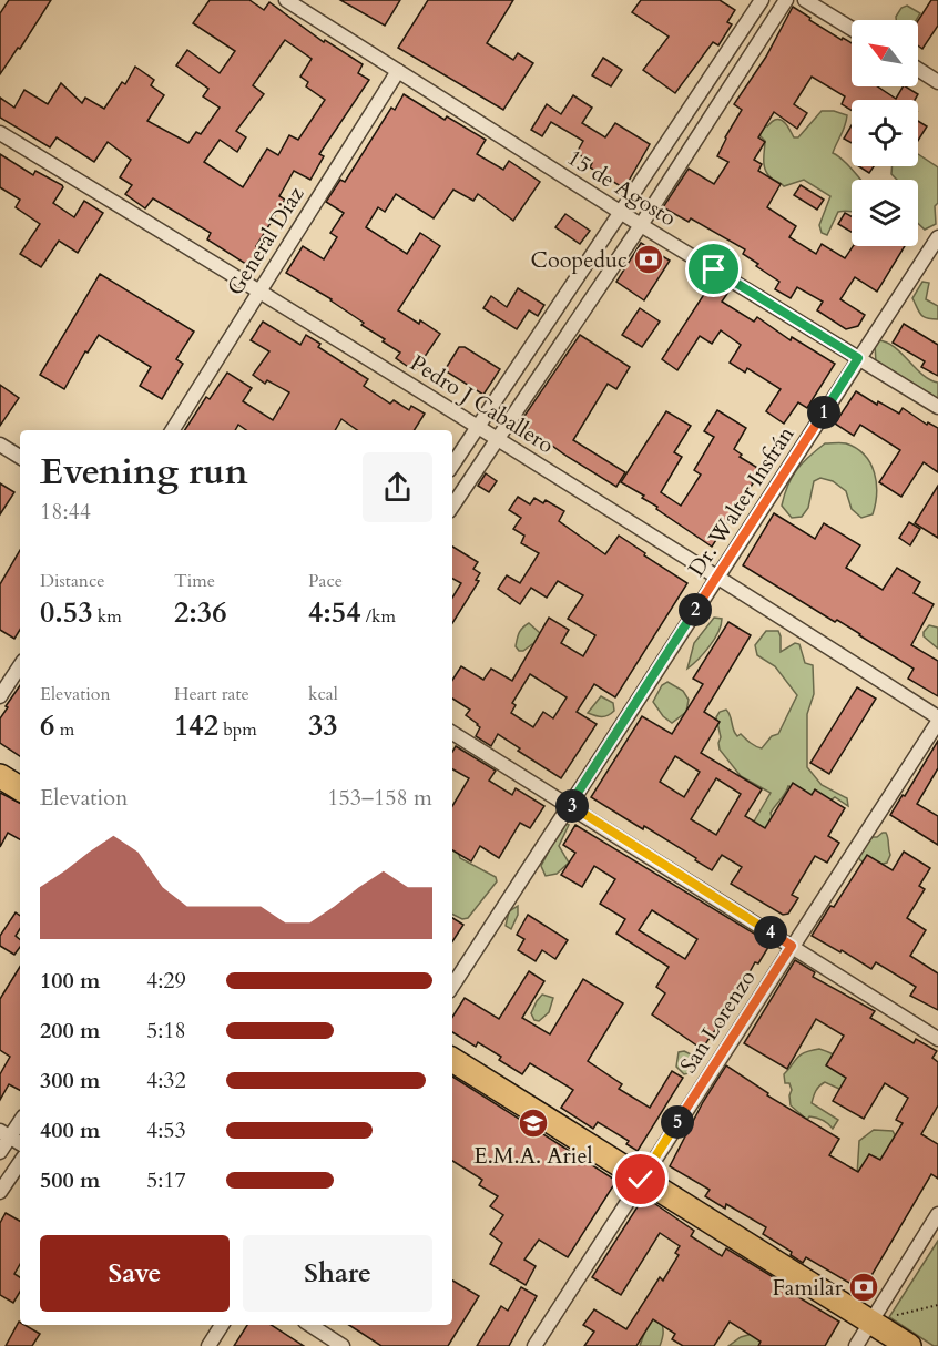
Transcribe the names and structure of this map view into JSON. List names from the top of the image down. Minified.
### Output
{"streets":{"street":["15 de Agosto","General Diaz","Pedro J Caballero","Dr. Walter Insfrán","San Lorenzo"]},"crossings":[["15 de Agosto","General Diaz"],["15 de Agosto","Dr. Walter Insfrán"],["General Diaz","Pedro J Caballero"],["Pedro J Caballero","Dr. Walter Insfrán"],["Pedro J Caballero","San Lorenzo"]],"places":{"bank":["Coopeduc","Familar"],"school or university":["E.M.A. Ariel"]},"north":"top left","page":{"pins":["1","2","3","4","5"],"heading":["Evening run","18:44"],"stats":[["Distance","0.53 km"],["Time","2:36"],["Pace","4:54 /km"],["Elevation","6 m"],["Heart rate","142 bpm"],["kcal","33"]],"chart":["Elevation","153–158 m"],"list":[{"name":"100 m","note":"4:29"},{"name":"200 m","note":"5:18"},{"name":"300 m","note":"4:32"},{"name":"400 m","note":"4:53"},{"name":"500 m","note":"5:17"}],"buttons":["Save","Share"]}}
